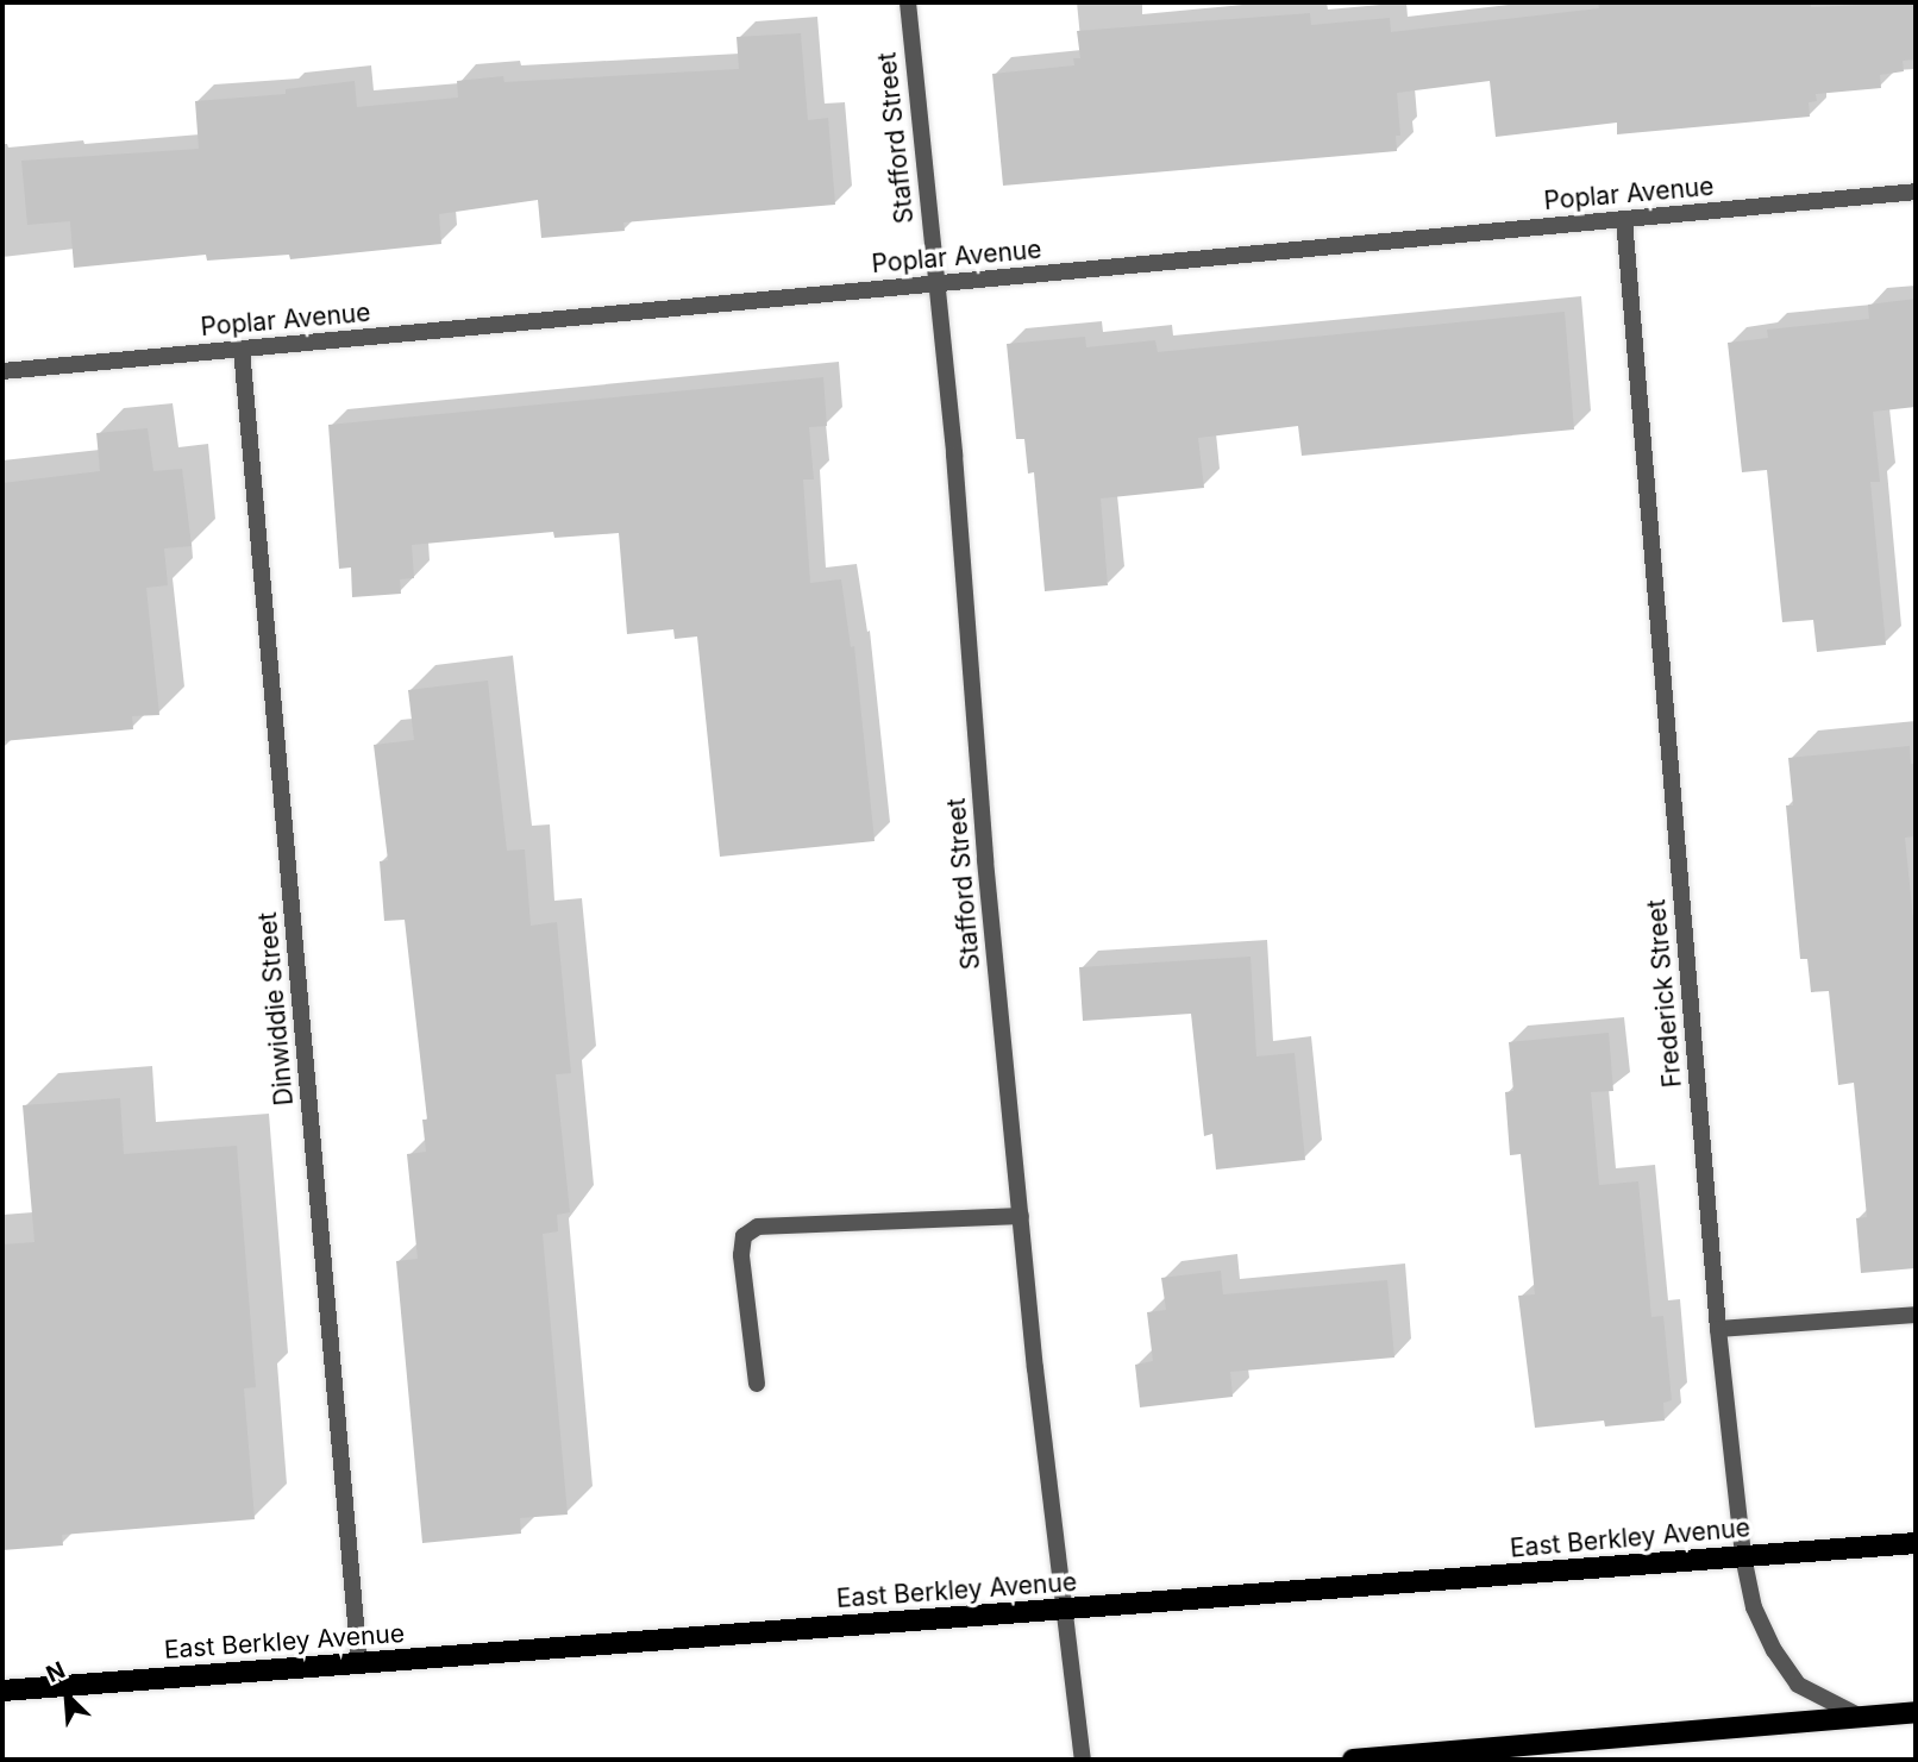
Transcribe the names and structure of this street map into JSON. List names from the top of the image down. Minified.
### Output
{"streets":{"main road":["East Berkley Avenue"],"street":["Stafford Street","Poplar Avenue","Frederick Street","Dinwiddie Street"]},"crossings":[["Stafford Street","Poplar Avenue"],["Stafford Street","East Berkley Avenue"],["Poplar Avenue","Frederick Street"],["Poplar Avenue","Dinwiddie Street"],["Frederick Street","East Berkley Avenue"],["Dinwiddie Street","East Berkley Avenue"]],"north":"top left"}
